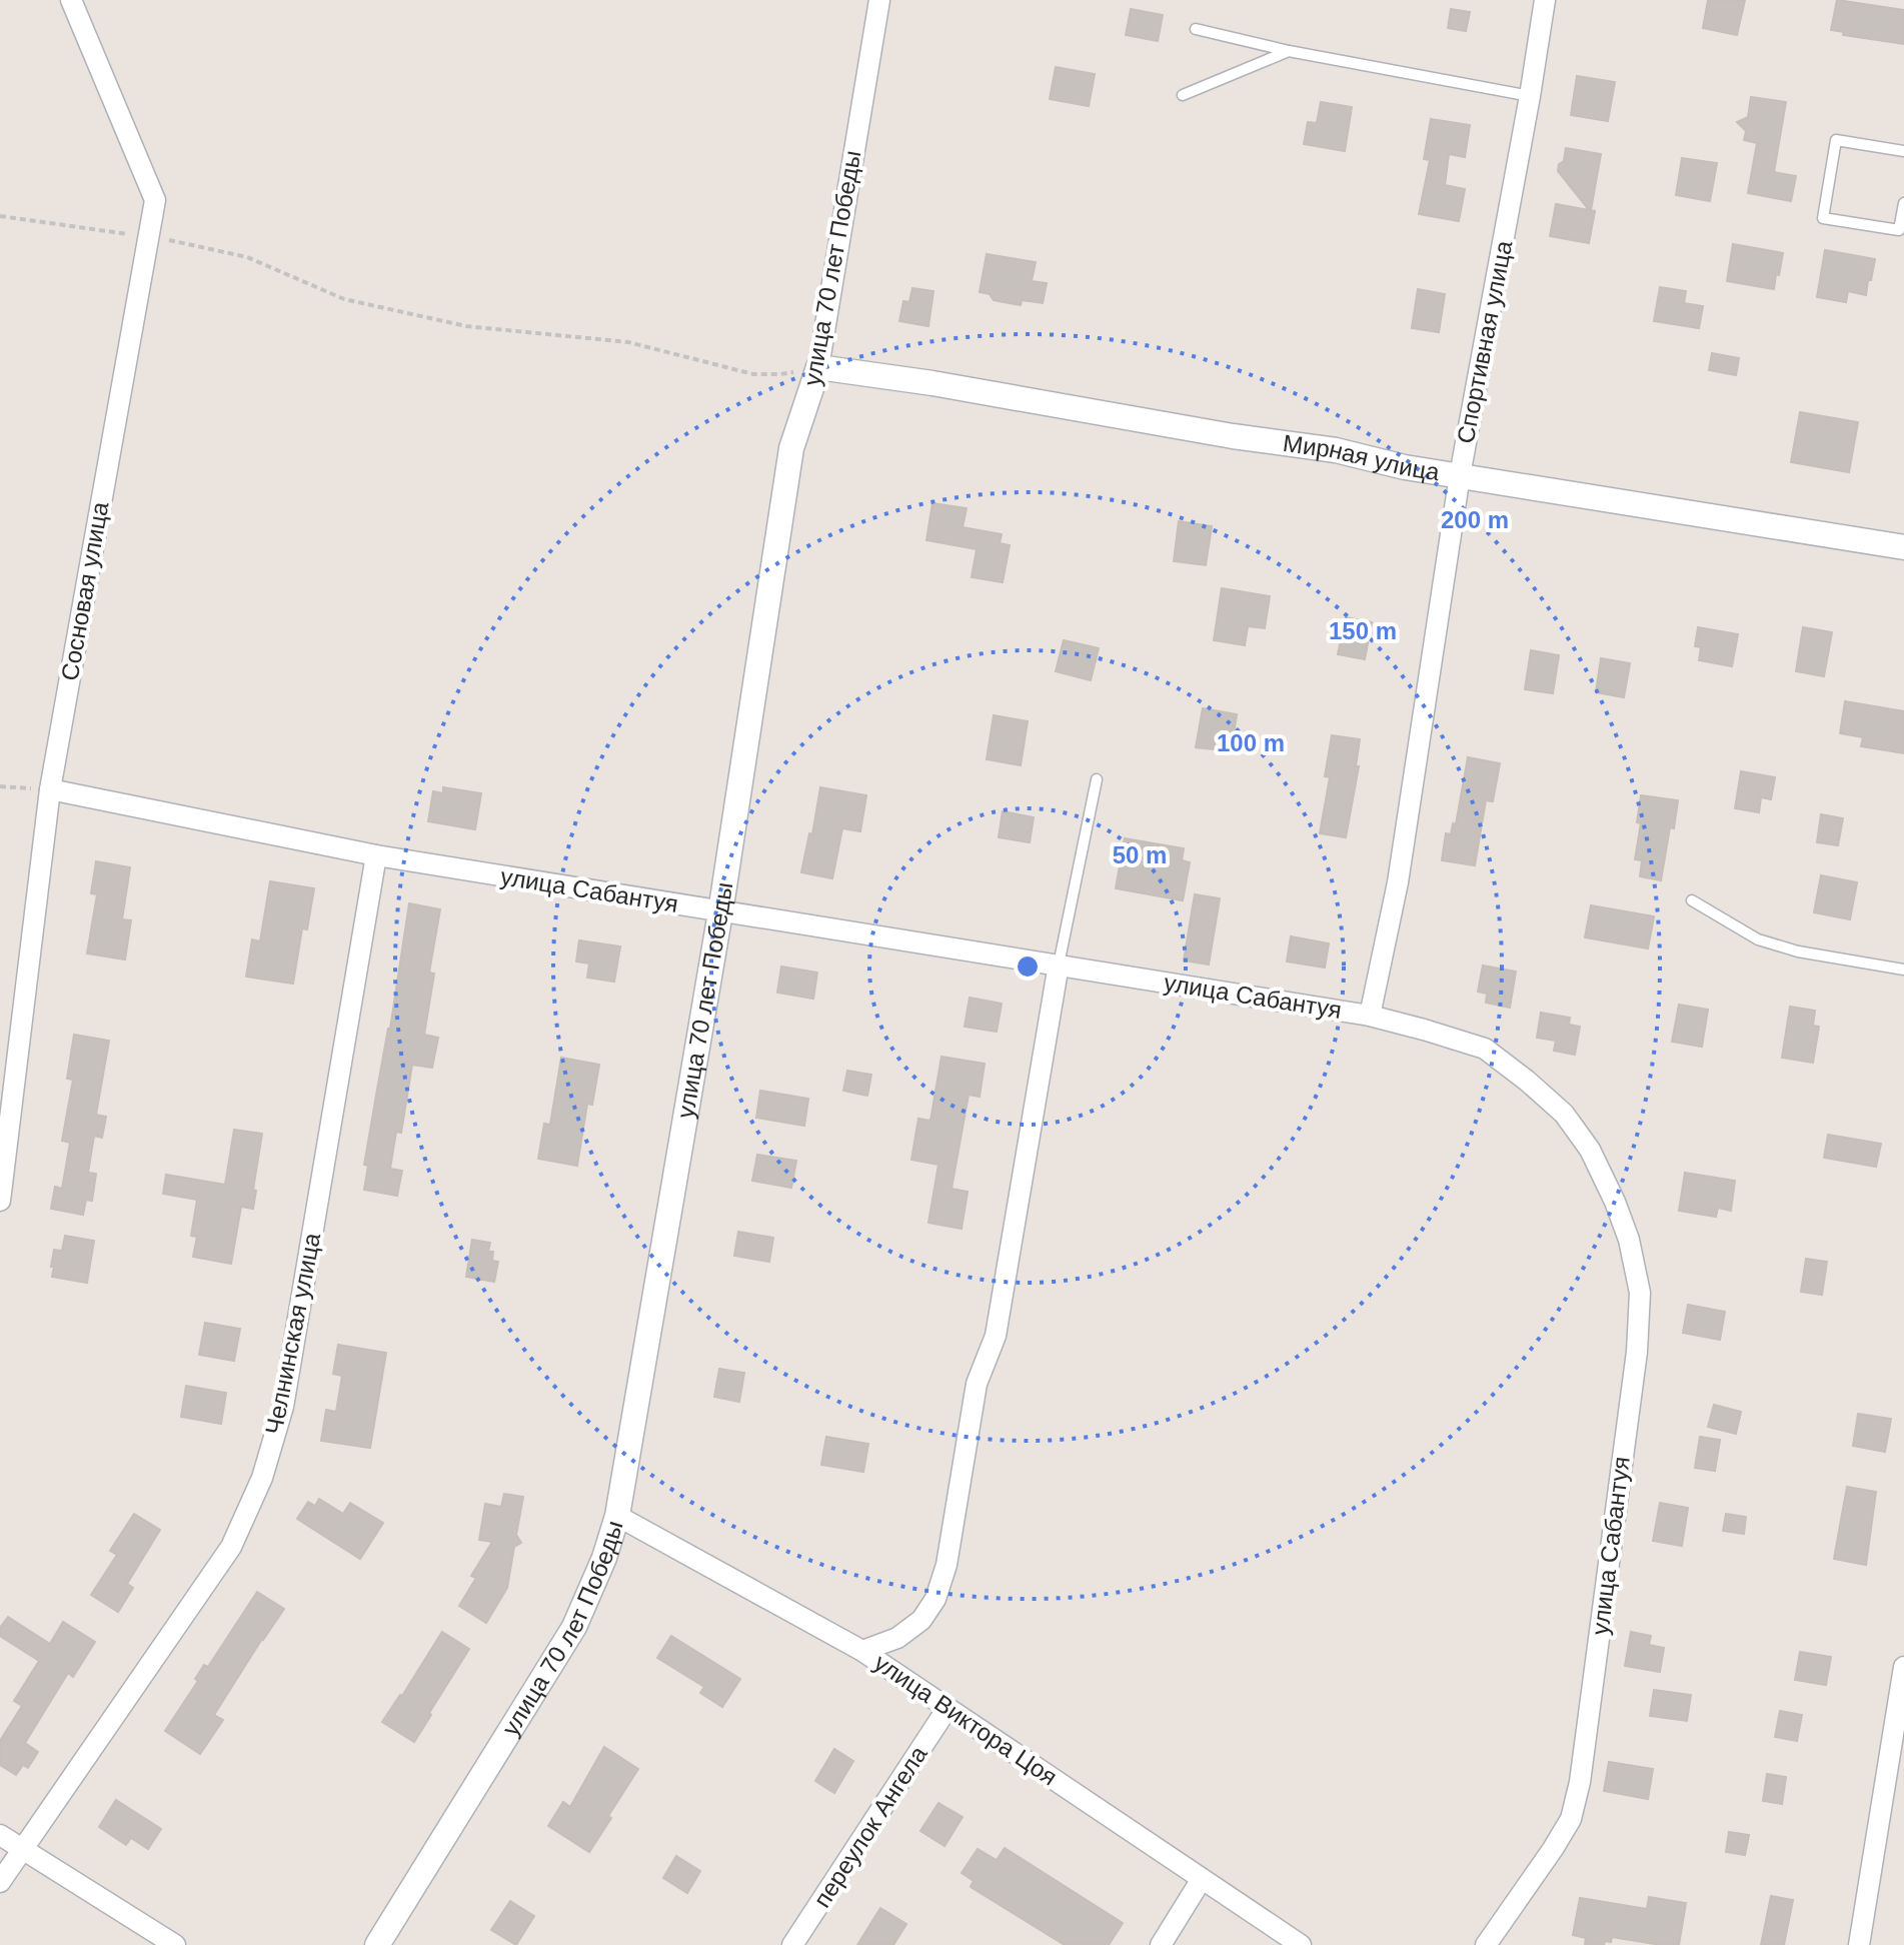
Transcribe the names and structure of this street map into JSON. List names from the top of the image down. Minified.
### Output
{"streets":{"street":["улица 70 лет Победы","Спортивная улица","Мирная улица","Сосновая улица","улица Сабантуя","Челнинская улица","улица Виктора Цоя","переулок Ангела"]},"crossings":[["улица 70 лет Победы","Мирная улица"],["улица 70 лет Победы","улица Сабантуя"],["улица 70 лет Победы","улица Виктора Цоя"],["Спортивная улица","Мирная улица"],["Спортивная улица","улица Сабантуя"],["Сосновая улица","улица Сабантуя"],["улица Сабантуя","Челнинская улица"],["улица Виктора Цоя","переулок Ангела"]],"rings":["200 m","150 m","100 m","50 m"]}
